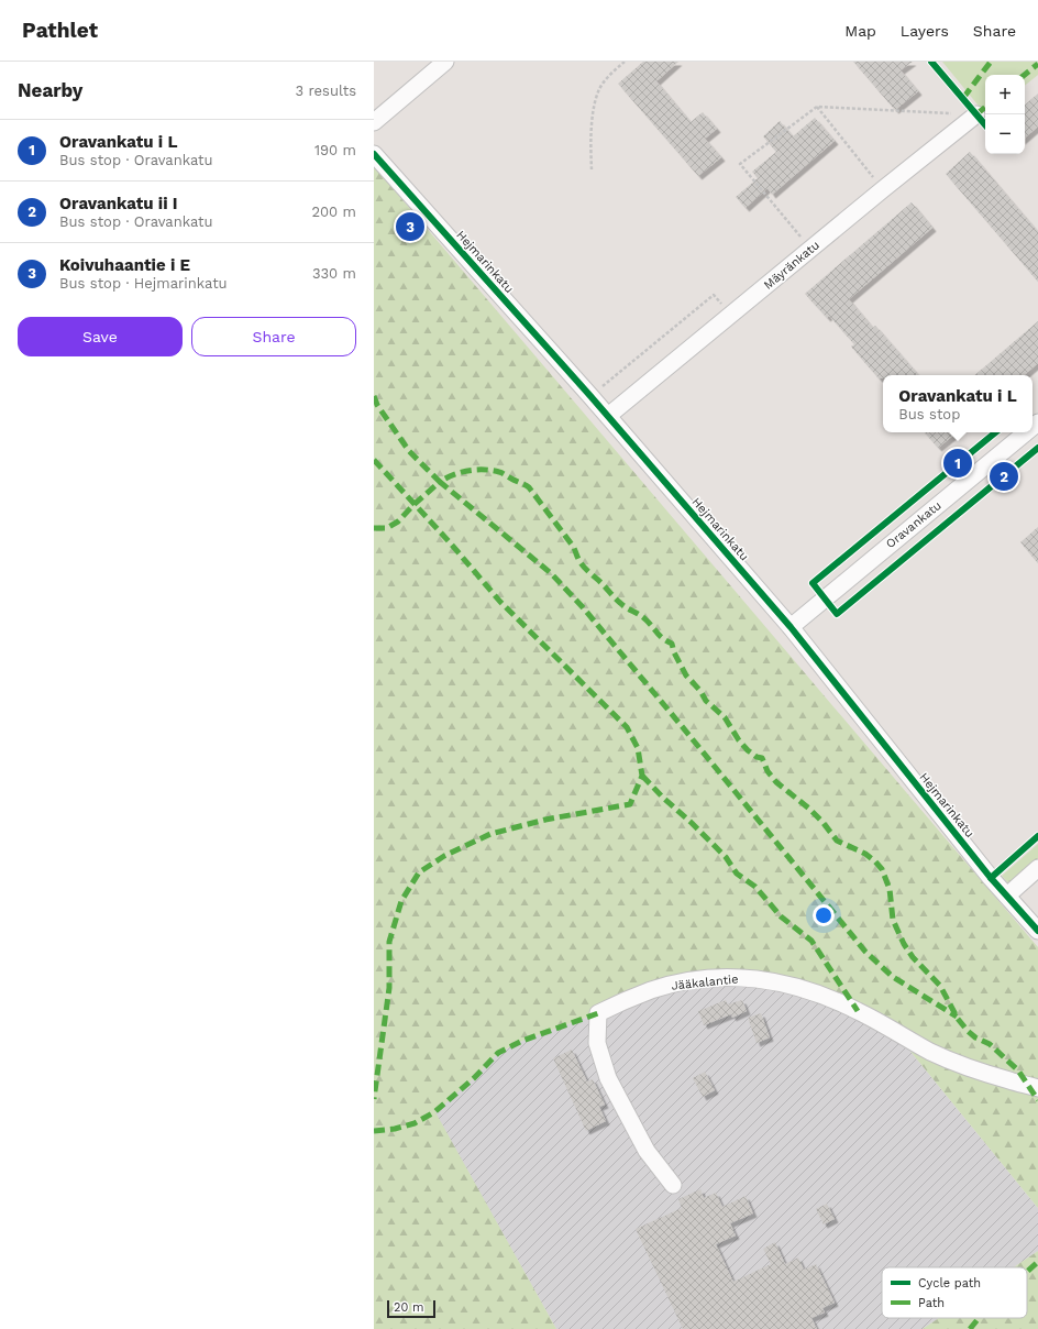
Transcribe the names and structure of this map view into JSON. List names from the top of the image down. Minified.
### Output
{"streets":{"street":["Hejmarinkatu","Mäyränkatu","Oravankatu","Jääkalantie"]},"crossings":[["Hejmarinkatu","Mäyränkatu"],["Hejmarinkatu","Oravankatu"]],"legend":["Cycle path","Path"],"scale_bar":"20 m","page":{"header":"Pathlet","nav":["Map","Layers","Share"],"heading":["Nearby","3 results"],"map_buttons":["+","−"],"list":[{"mark":"1","name":"Oravankatu i L","note":"Bus stop · Oravankatu","value":"190 m"},{"mark":"2","name":"Oravankatu ii I","note":"Bus stop · Oravankatu","value":"200 m"},{"mark":"3","name":"Koivuhaantie i E","note":"Bus stop · Hejmarinkatu","value":"330 m"}],"pins":["3","1","2"],"buttons":["Save","Share"],"popup":["Oravankatu i L","Bus stop"],"scale":"20 m"}}
